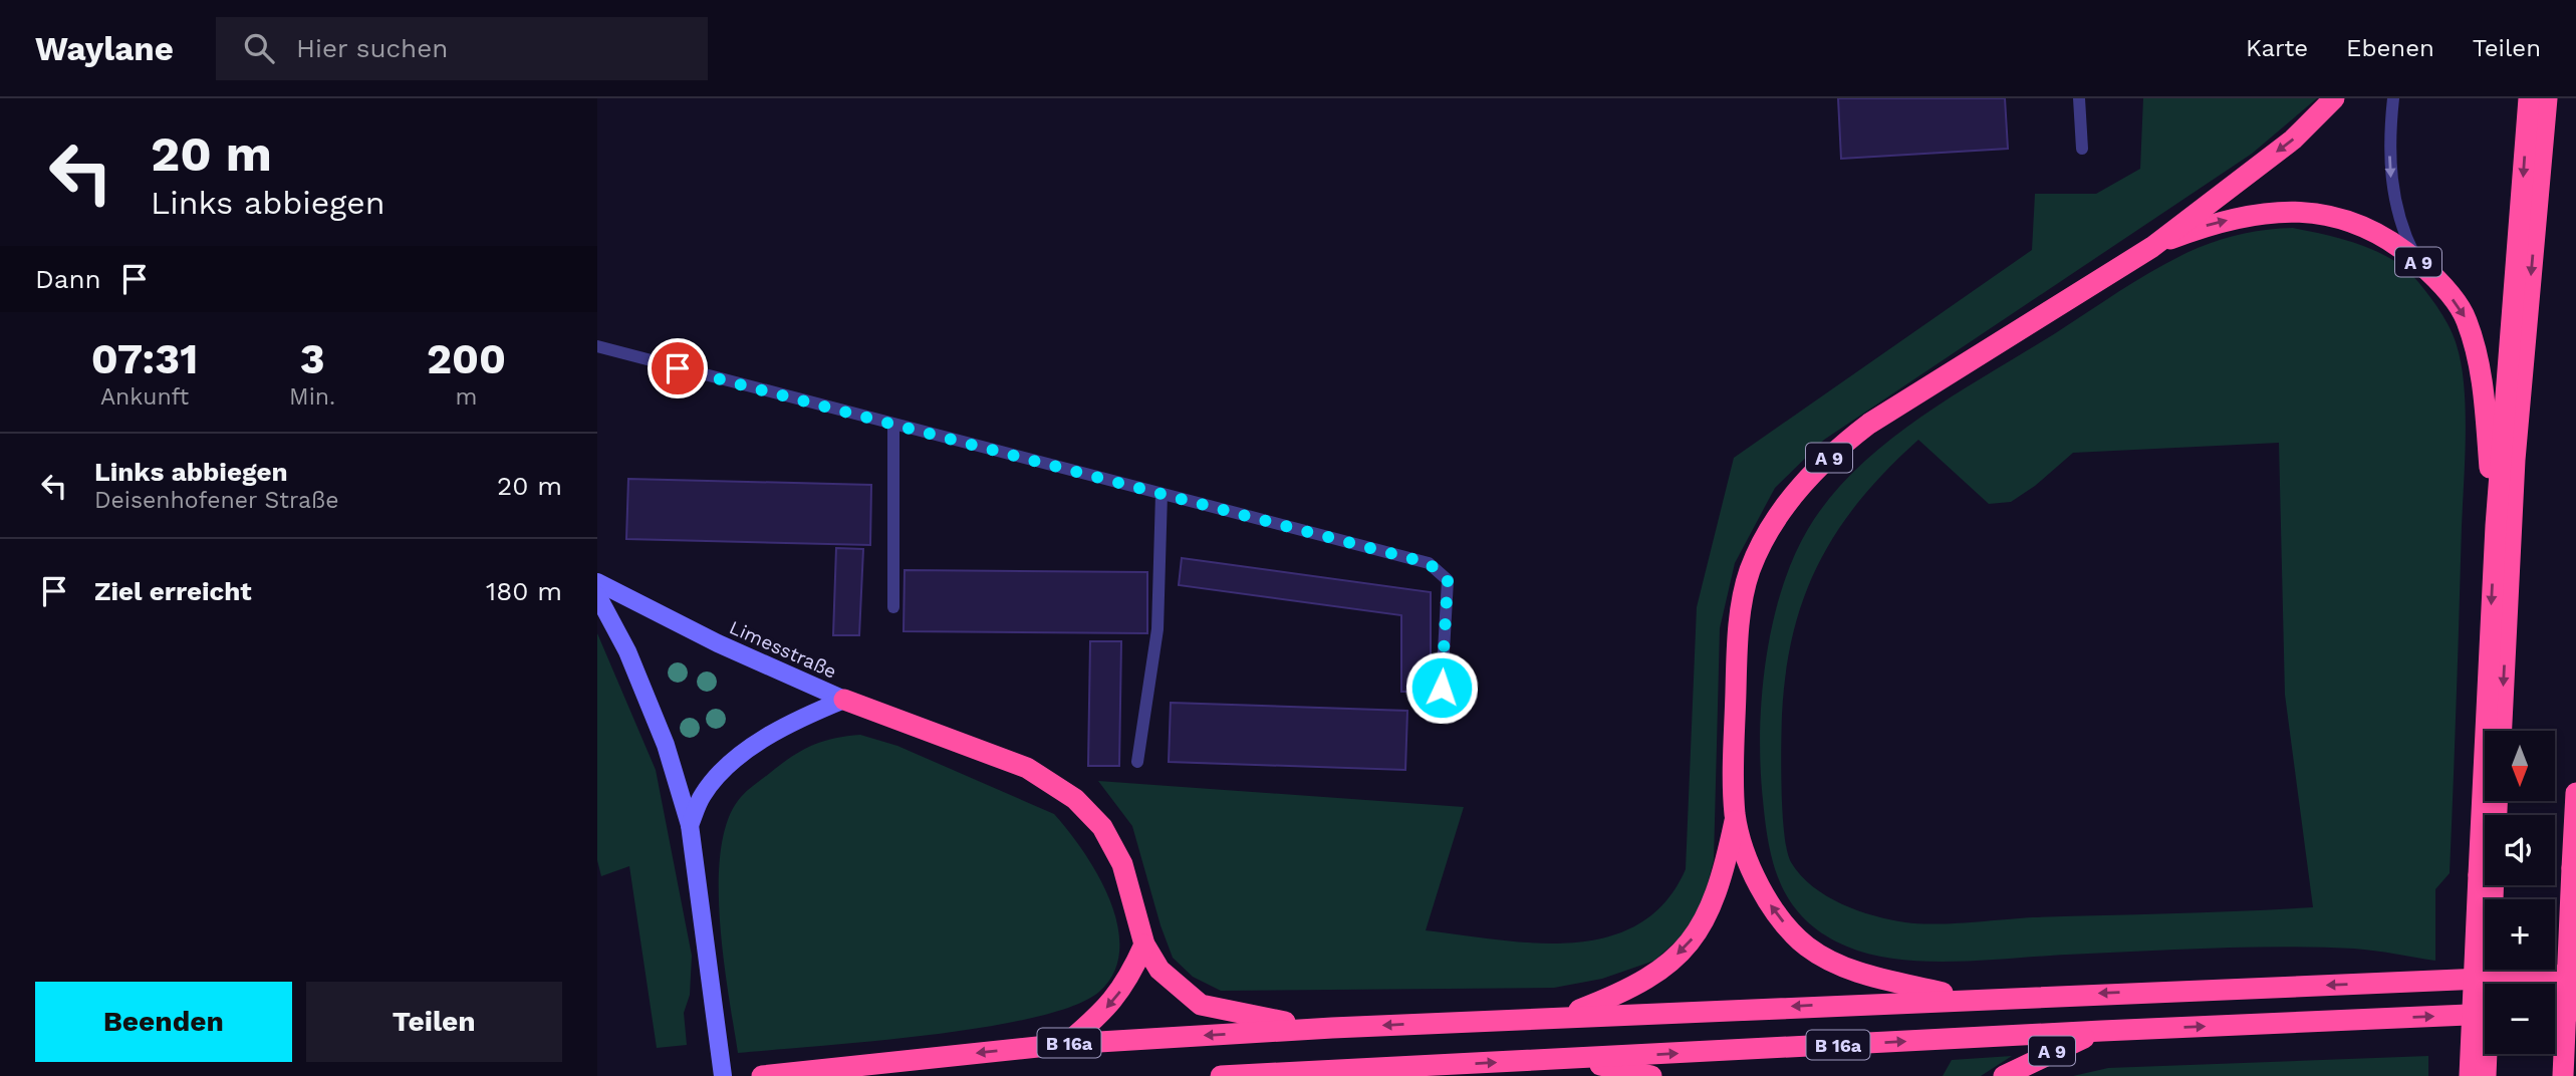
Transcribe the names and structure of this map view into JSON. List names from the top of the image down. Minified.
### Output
{"streets":{"highway":["A 9","B 16a"],"street":["Limesstraße"]},"crossings":[["A 9","B 16a"]],"north":"bottom","page":{"header":"Waylane","search":"Hier suchen","nav":["Karte","Ebenen","Teilen"],"turn":["20 m","Links abbiegen"],"then":"Dann","eta":["07:31","Ankunft","3","Min.","200","m"],"list":[{"name":"Links abbiegen","note":"Deisenhofener Straße","value":"20 m"},{"name":"Ziel erreicht","value":"180 m"}],"map_buttons":["+","−"],"buttons":["Beenden","Teilen"]}}
